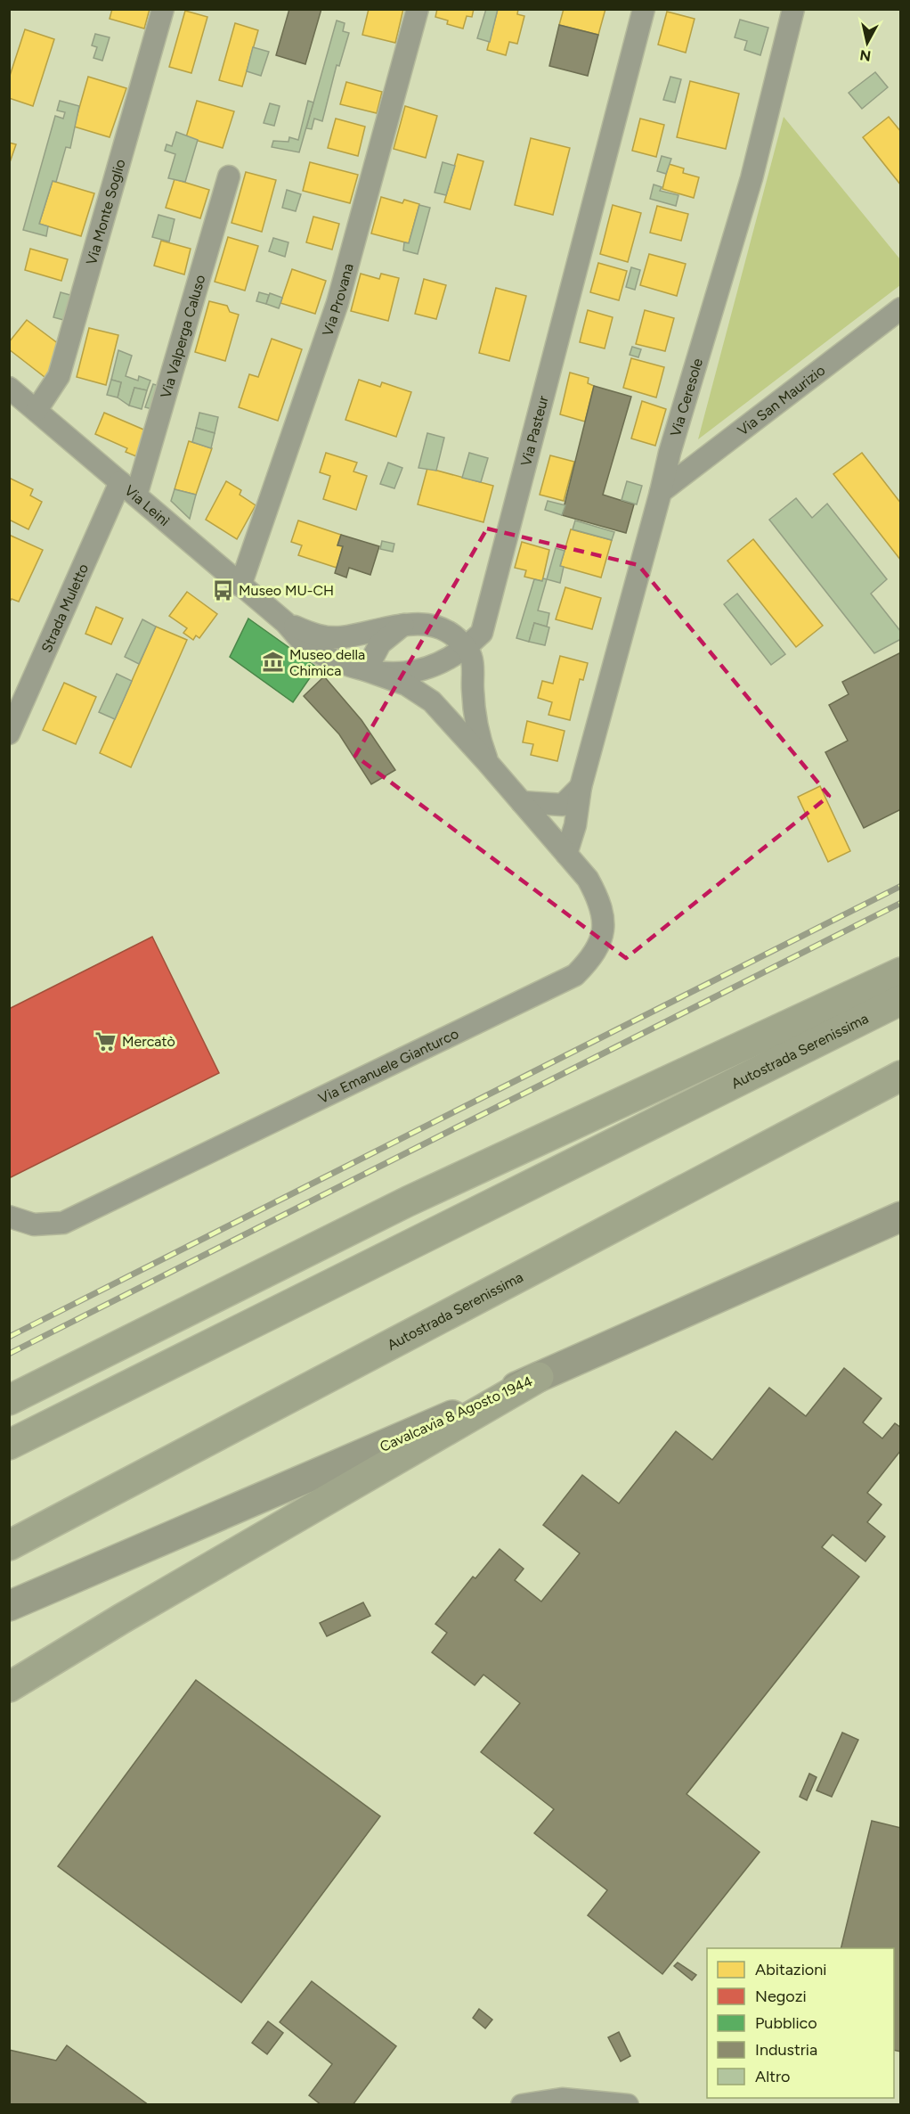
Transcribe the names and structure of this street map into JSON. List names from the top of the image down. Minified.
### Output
{"streets":{"highway":["Autostrada Serenissima"],"main road":["Cavalcavia 8 Agosto 1944"],"street":["Via Monte Soglio","Via Provana","Via Valperga Caluso","Via Ceresole","Via San Maurizio","Via Pasteur","Via Leinì","Strada Muletto","Via Emanuele Gianturco"]},"crossings":[["Via Monte Soglio","Via Leinì"],["Via Provana","Via Leinì"],["Via Valperga Caluso","Via Leinì"],["Via Valperga Caluso","Strada Muletto"],["Via Ceresole","Via San Maurizio"],["Via Ceresole","Via Emanuele Gianturco"],["Via Pasteur","Via Leinì"],["Via Leinì","Strada Muletto"]],"places":{"bus stop":["Museo MU-CH"],"museum":["Museo della Chimica"],"supermarket":["Mercatò"]},"legend":["Abitazioni","Negozi","Pubblico","Industria","Altro"],"north":"bottom"}
